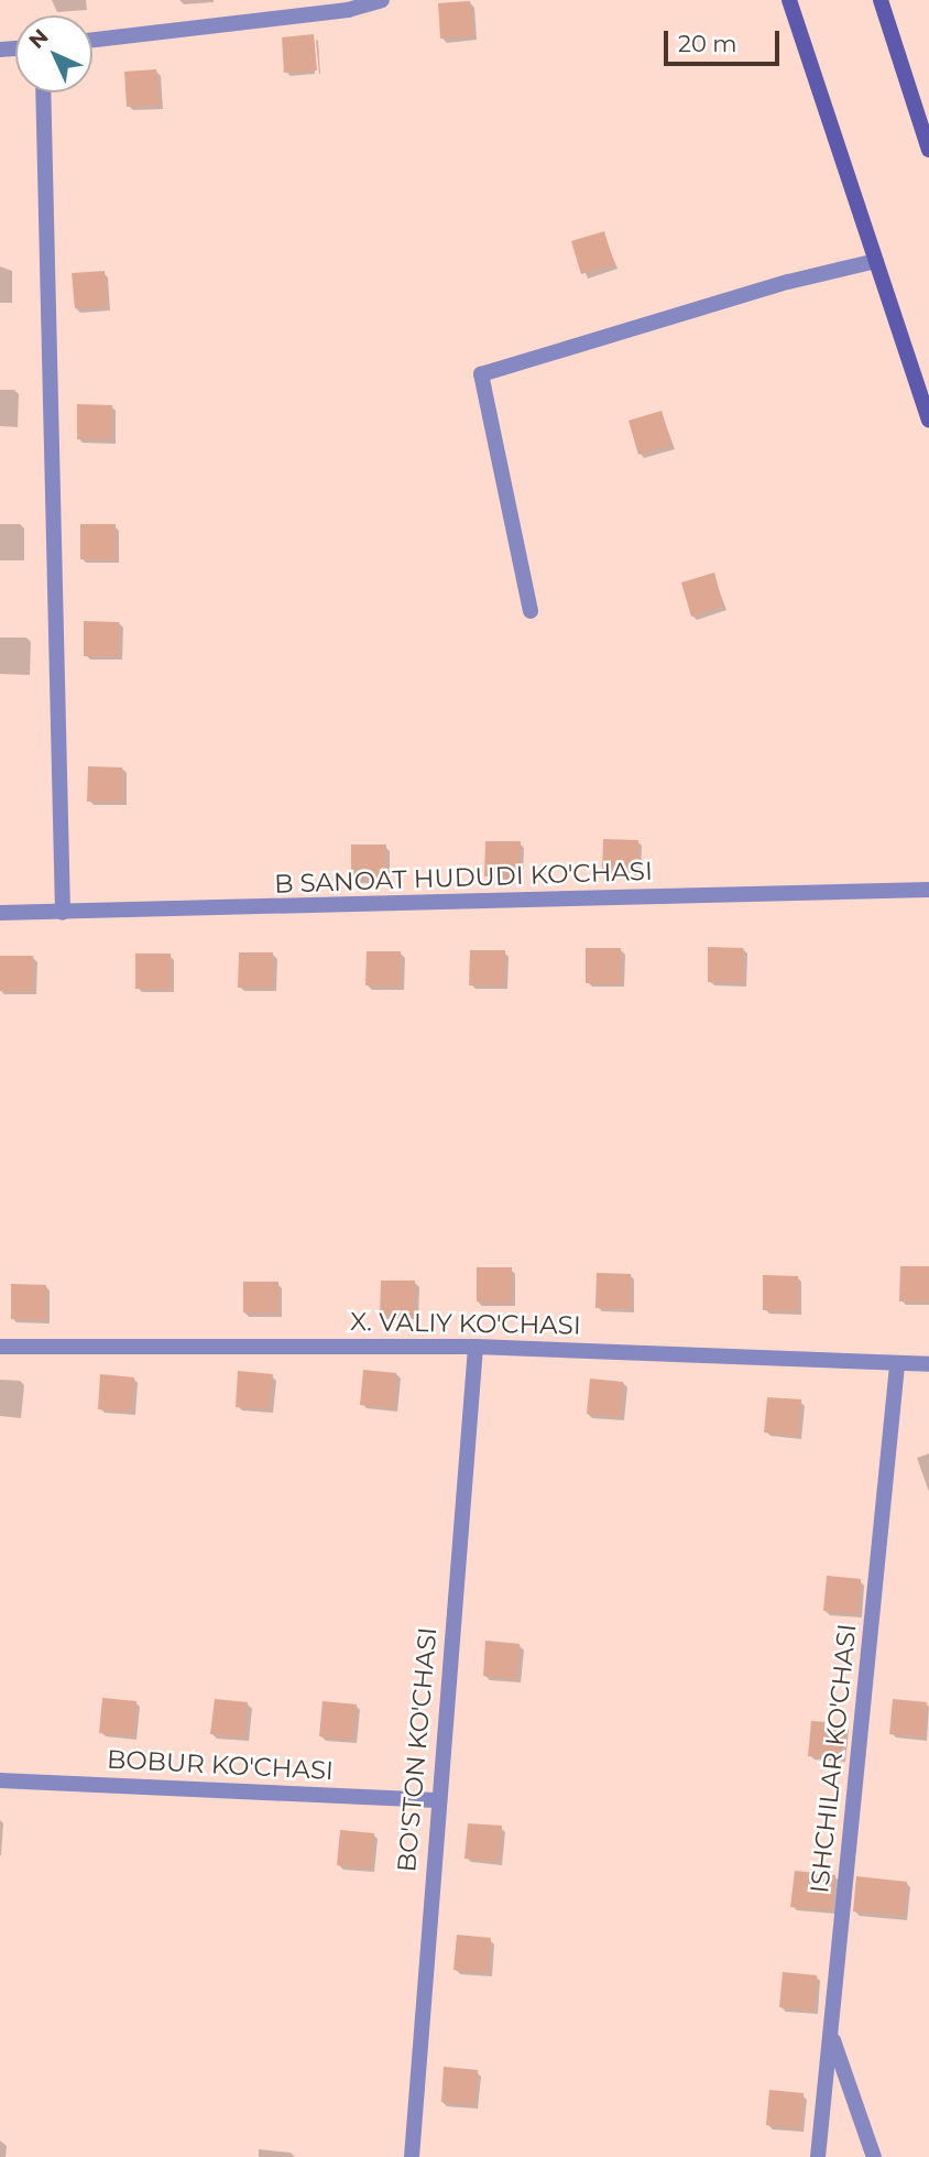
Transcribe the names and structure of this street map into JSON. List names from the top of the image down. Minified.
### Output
{"streets":{"street":["B SANOAT HUDUDI KO'CHASI","X. VALIY KO'CHASI","BO'STON KO'CHASI","ISHCHILAR KO'CHASI","BOBUR KO'CHASI"]},"crossings":[["X. VALIY KO'CHASI","BO'STON KO'CHASI"],["X. VALIY KO'CHASI","ISHCHILAR KO'CHASI"],["BO'STON KO'CHASI","BOBUR KO'CHASI"]],"scale_bar":"20 m","north":"top left"}
